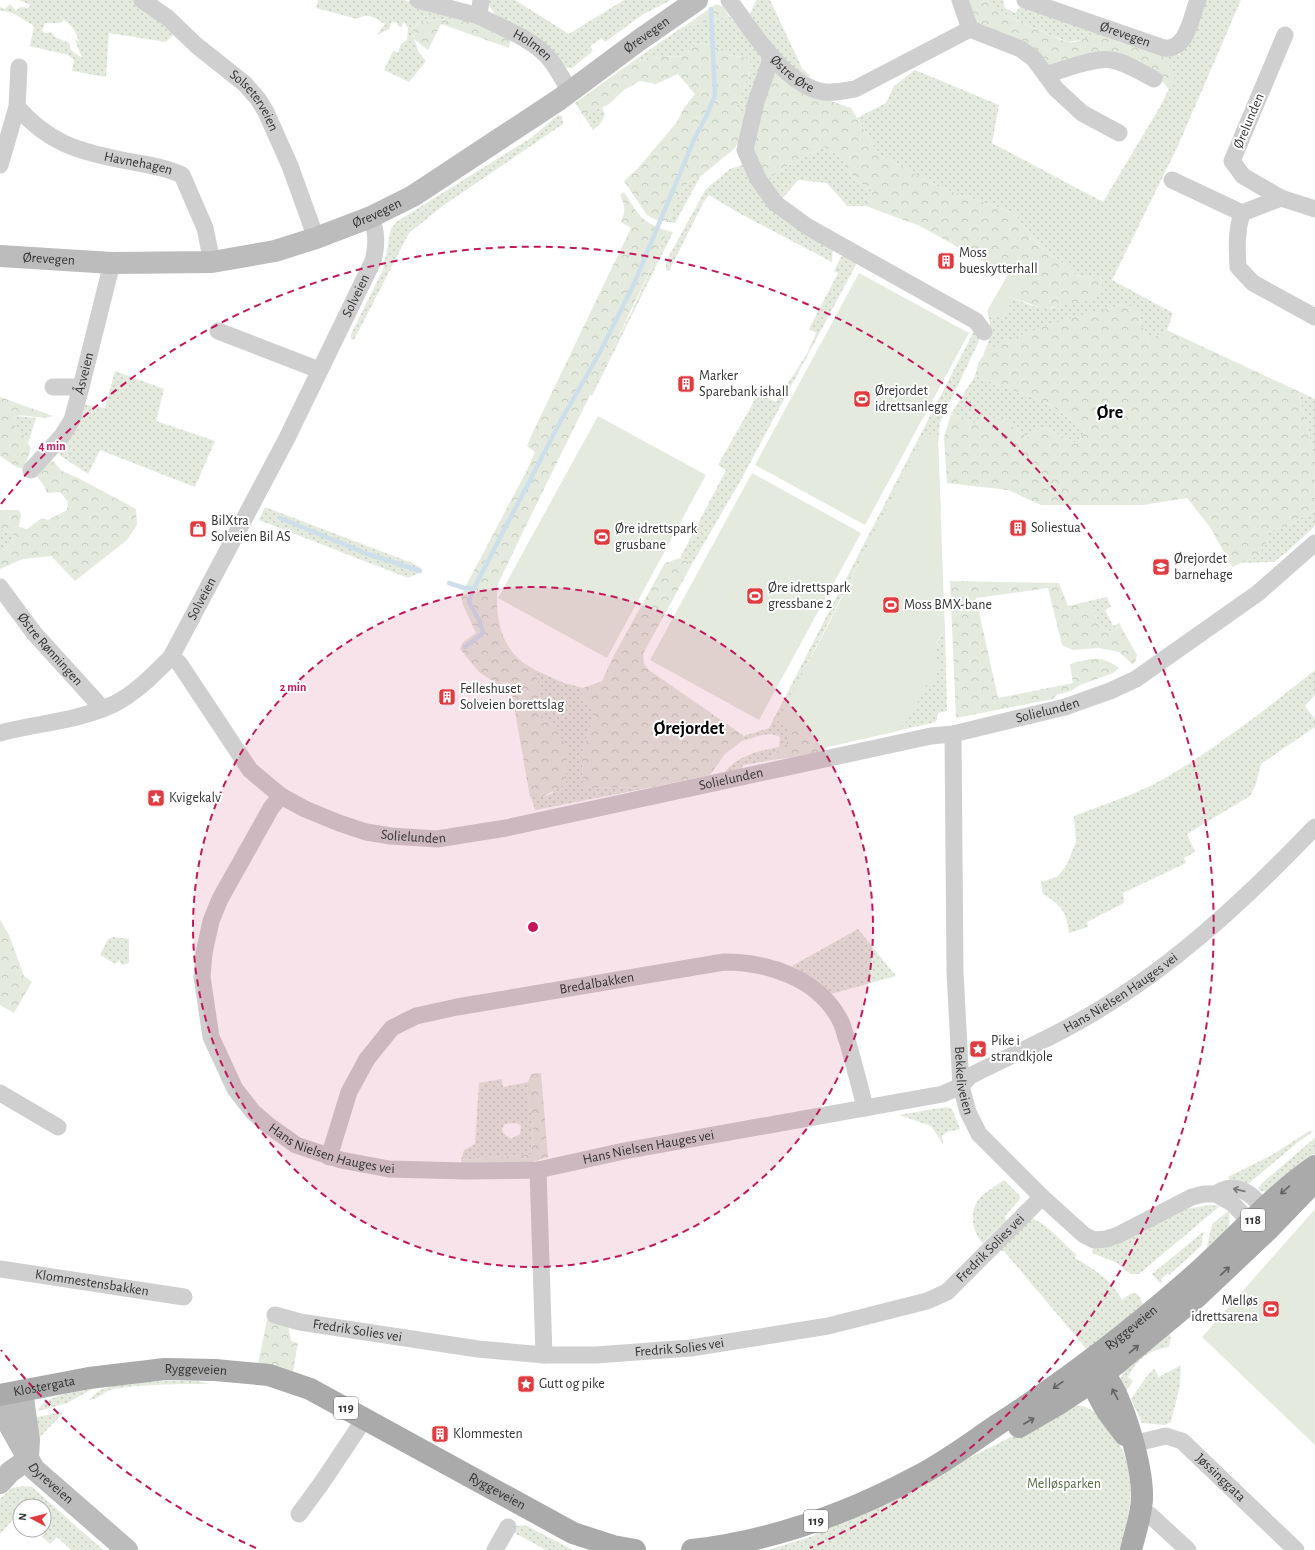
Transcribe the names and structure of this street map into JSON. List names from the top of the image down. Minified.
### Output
{"streets":{"main road":["118","Ryggeveien","Klostergata","119"],"street":["Ørevegen","Holmen","Østre Øre","Solseterveien","Ørelunden","Havnehagen","Solveien","Åsveien","Østre Rønningen","Solielunden","Bredalbakken","Hans Nielsen Hauges vei","Bekkeliveien","Fredrik Solies vei","Klommestensbakken","Jøssinggata","Dyreveien"]},"crossings":[["Ørevegen","Holmen"],["Ørevegen","Solseterveien"],["Ørevegen","Havnehagen"],["Ørevegen","Solveien"],["Ørevegen","Åsveien"],["Solveien","Østre Rønningen"],["Solveien","Solielunden"],["Solielunden","Hans Nielsen Hauges vei"],["Solielunden","Bekkeliveien"],["Bredalbakken","Hans Nielsen Hauges vei"],["Hans Nielsen Hauges vei","Bekkeliveien"],["Bekkeliveien","Fredrik Solies vei"],["Bekkeliveien","Ryggeveien"],["Ryggeveien","Klostergata"],["Klostergata","Dyreveien"]],"districts":["Øre","Ørejordet"],"parks":["Melløsparken"],"places":{"building":["Moss bueskytterhall","Marker Sparebank ishall","Soliestua","Felleshuset Solveien borettslag","Klommesten"],"sports":["Ørejordet idrettsanlegg","Øre idrettspark grusbane","Øre idrettspark gressbane 2","Moss BMX-bane","Melløs idrettsarena"],"shop":["BilXtra Solveien Bil AS"],"school or university":["Ørejordet barnehage"],"place":["Kvigekalv","Pike i strandkjole","Gutt og pike"]},"north":"left","rings":["4 min","2 min"]}
